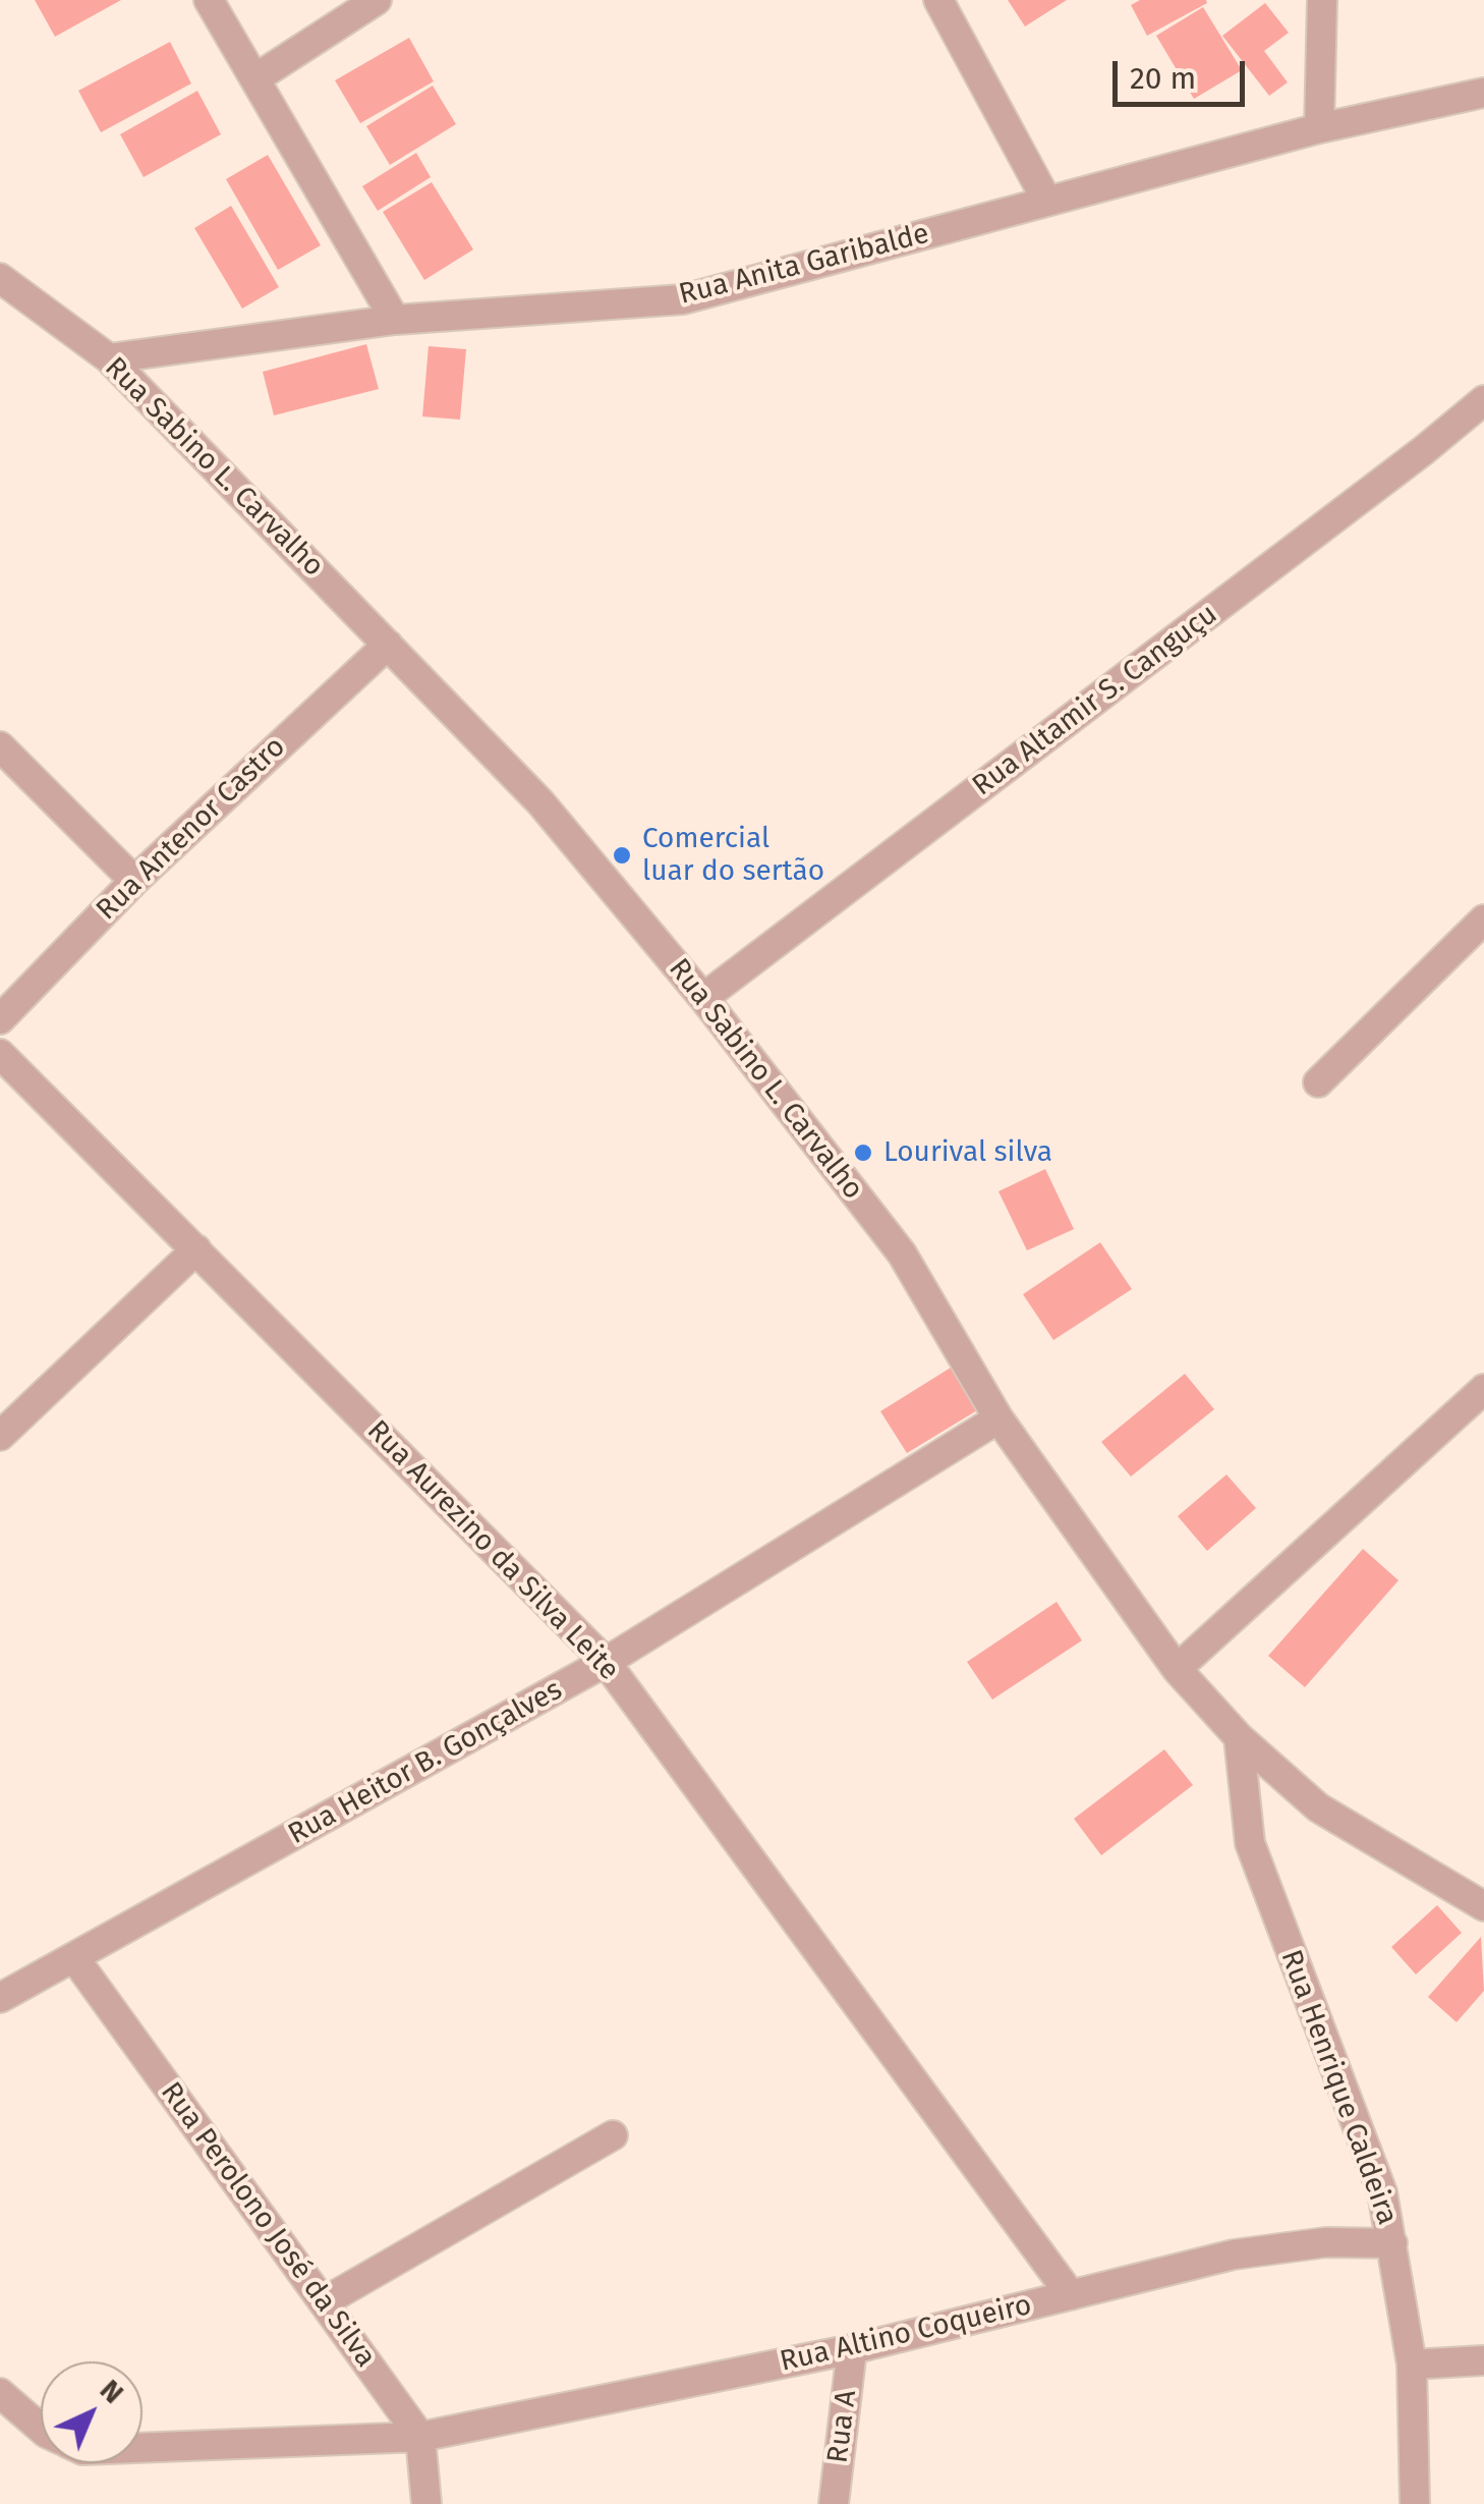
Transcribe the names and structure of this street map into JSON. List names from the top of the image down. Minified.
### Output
{"streets":{"street":["Rua Anita Garibalde","Rua Sabino L. Carvalho","Rua Altamir S. Canguçu","Rua Antenor Castro","Rua Aurezino da Silva Leite","Rua Heitor B. Gonçalves","Rua Henrique Caldeira","Rua Perolono José da Silva","Rua Altino Coqueiro","Rua A"]},"crossings":[["Rua Anita Garibalde","Rua Sabino L. Carvalho"],["Rua Sabino L. Carvalho","Rua Altamir S. Canguçu"],["Rua Sabino L. Carvalho","Rua Antenor Castro"],["Rua Sabino L. Carvalho","Rua Heitor B. Gonçalves"],["Rua Sabino L. Carvalho","Rua Henrique Caldeira"],["Rua Aurezino da Silva Leite","Rua Heitor B. Gonçalves"],["Rua Aurezino da Silva Leite","Rua Altino Coqueiro"],["Rua Heitor B. Gonçalves","Rua Perolono José da Silva"],["Rua Henrique Caldeira","Rua Altino Coqueiro"],["Rua Perolono José da Silva","Rua Altino Coqueiro"],["Rua Altino Coqueiro","Rua A"]],"places":["Comercial luar do sertão","Lourival silva"],"scale_bar":"20 m","north":"top right"}
